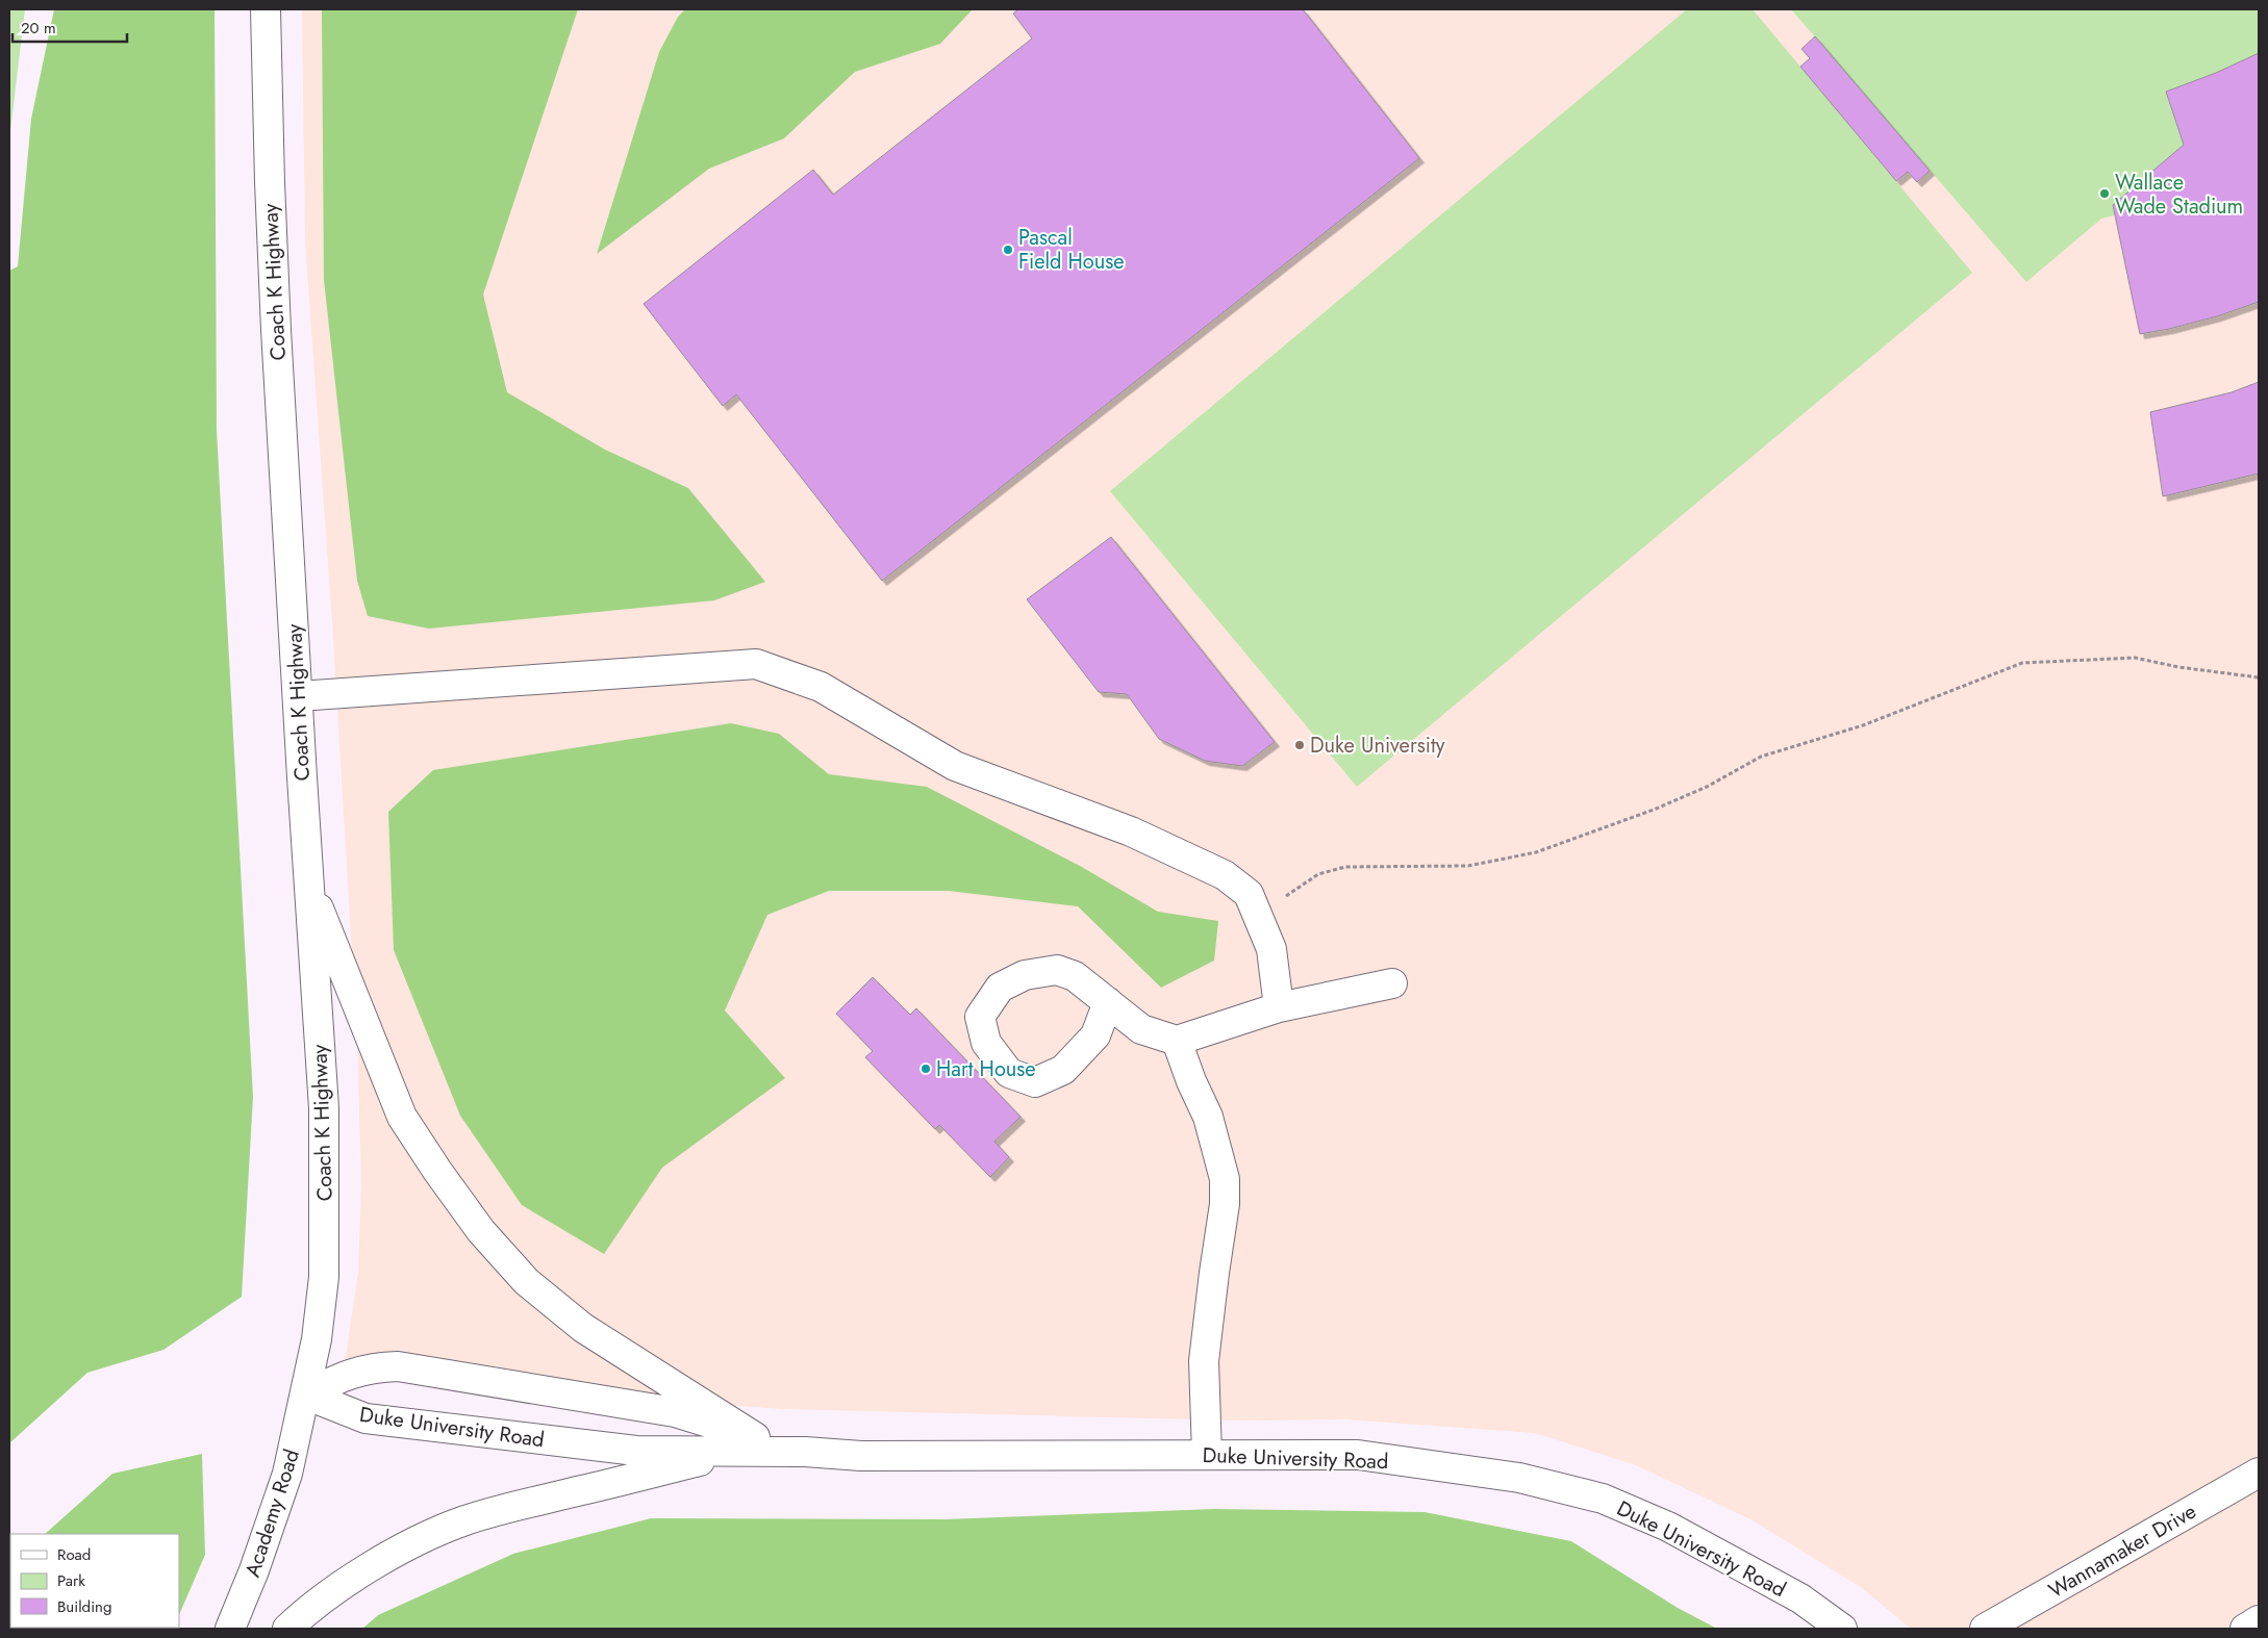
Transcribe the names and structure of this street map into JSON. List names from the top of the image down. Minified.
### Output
{"streets":{"main road":["Coach K Highway","Duke University Road","Academy Road","Wannamaker Drive"]},"crossings":[["Coach K Highway","Duke University Road"],["Coach K Highway","Academy Road"],["Duke University Road","Academy Road"]],"places":["Wallace Wade Stadium","Pascal Field House","Duke University","Hart House"],"legend":["Road","Park","Building"],"scale_bar":"20 m"}
